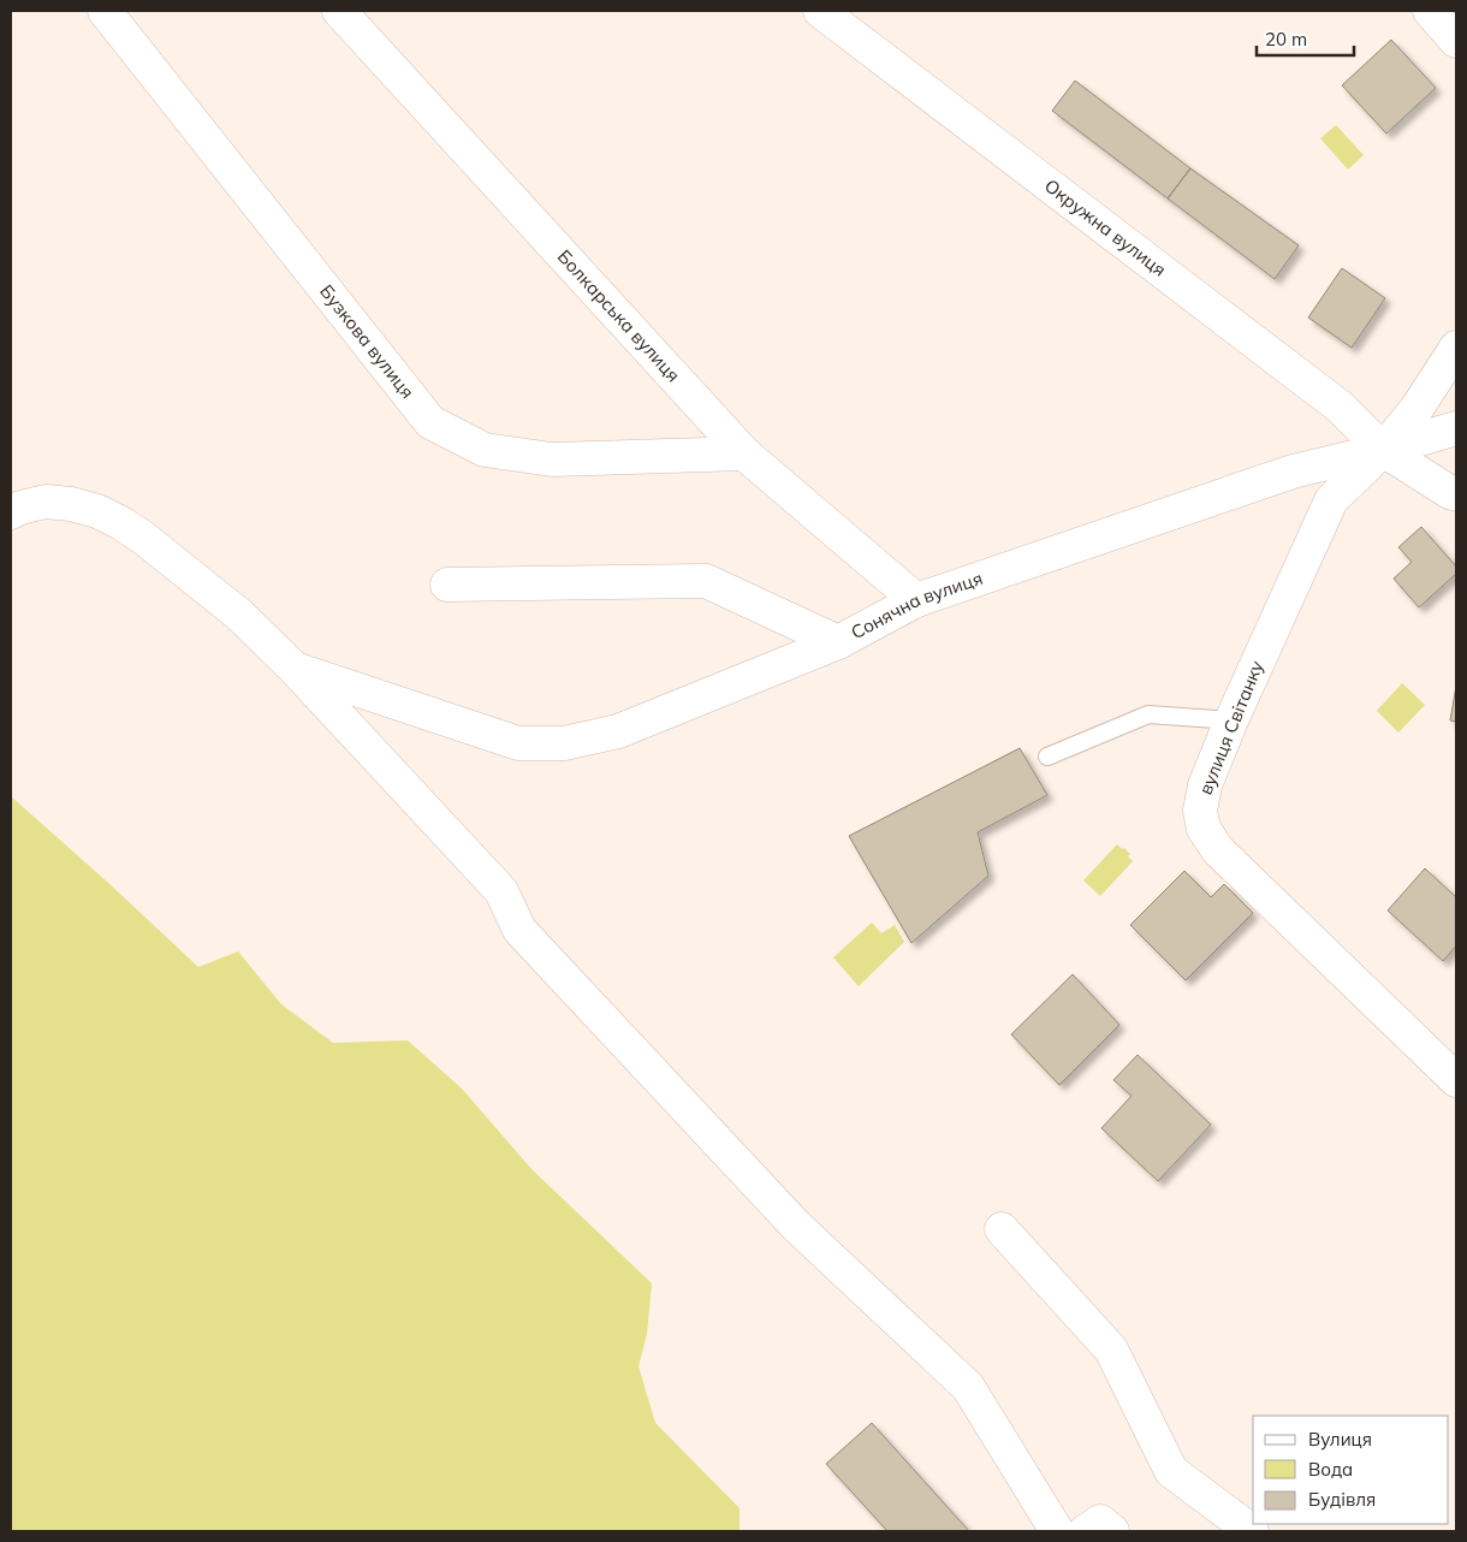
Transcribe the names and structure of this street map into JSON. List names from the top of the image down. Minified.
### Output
{"streets":{"street":["Окружна вулиця","Болкарська вулиця","Бузкова вулиця","Сонячна вулиця","вулиця Світанку"]},"crossings":[["Окружна вулиця","Сонячна вулиця"],["Окружна вулиця","вулиця Світанку"],["Болкарська вулиця","Бузкова вулиця"],["Болкарська вулиця","Сонячна вулиця"],["Сонячна вулиця","вулиця Світанку"]],"legend":["Вулиця","Вода","Будівля"],"scale_bar":"20 m"}
